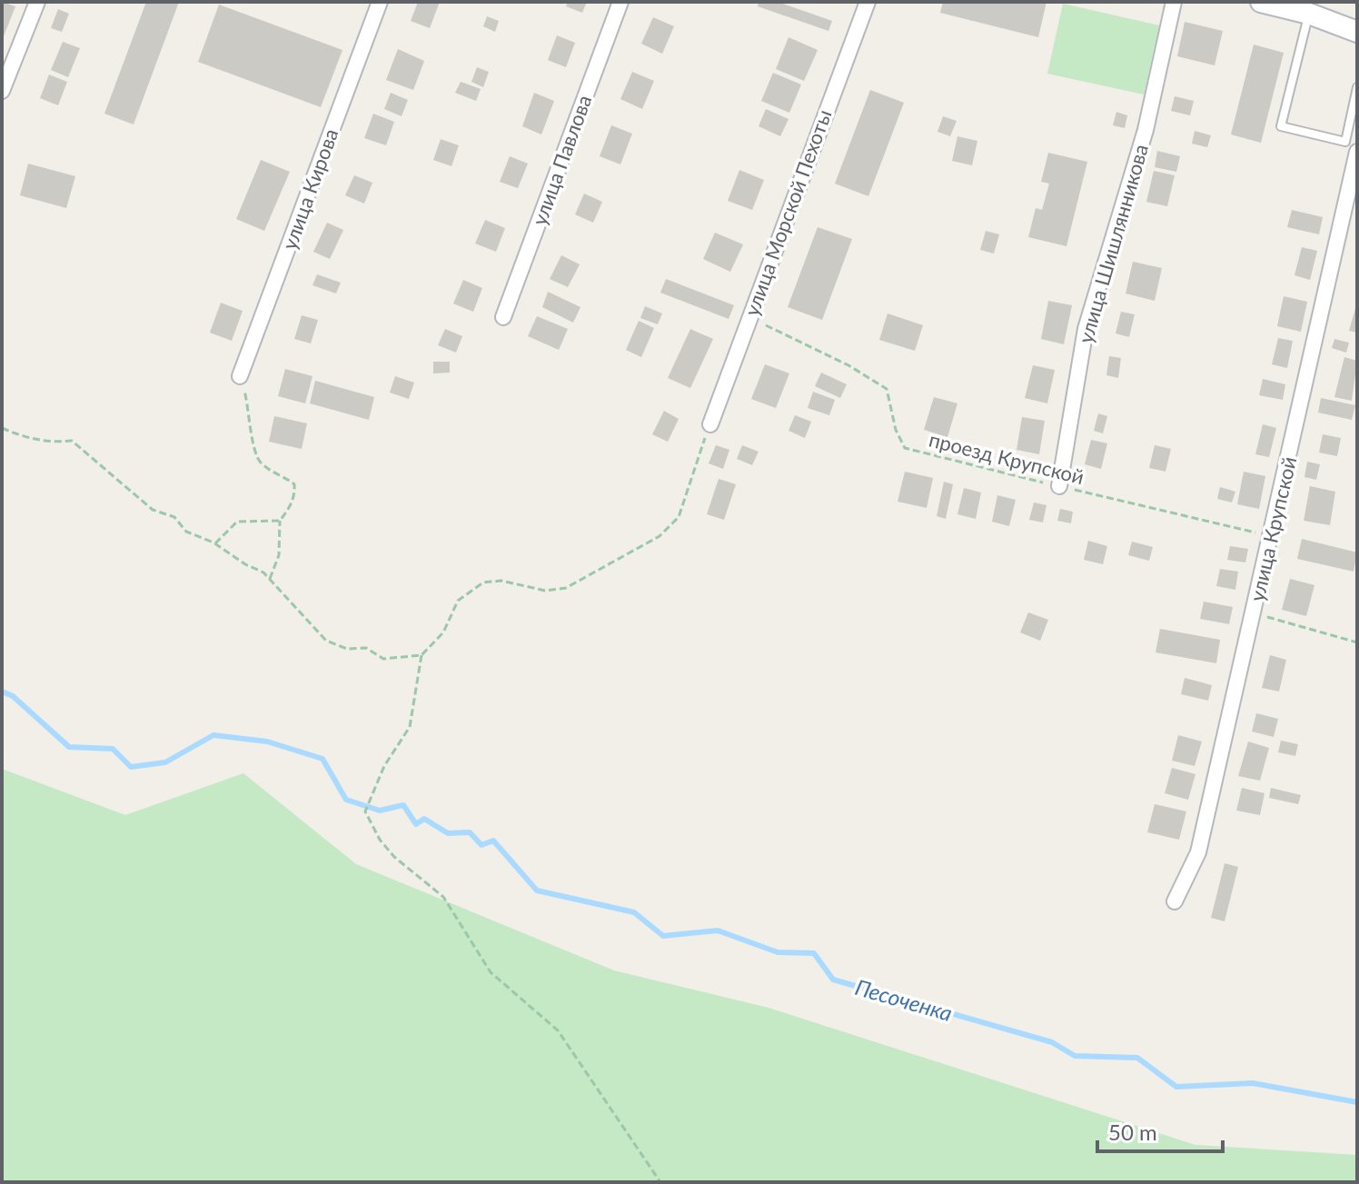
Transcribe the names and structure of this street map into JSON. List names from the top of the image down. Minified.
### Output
{"streets":{"street":["улица Павлова","улица Кирова","улица Морской Пехоты","улица Шишлянникова","улица Крупской"],"path":["проезд Крупской"]},"crossings":[["улица Морской Пехоты","проезд Крупской"],["улица Шишлянникова","проезд Крупской"],["проезд Крупской","улица Крупской"]],"water":["Песоченка"],"scale_bar":"50 m"}
